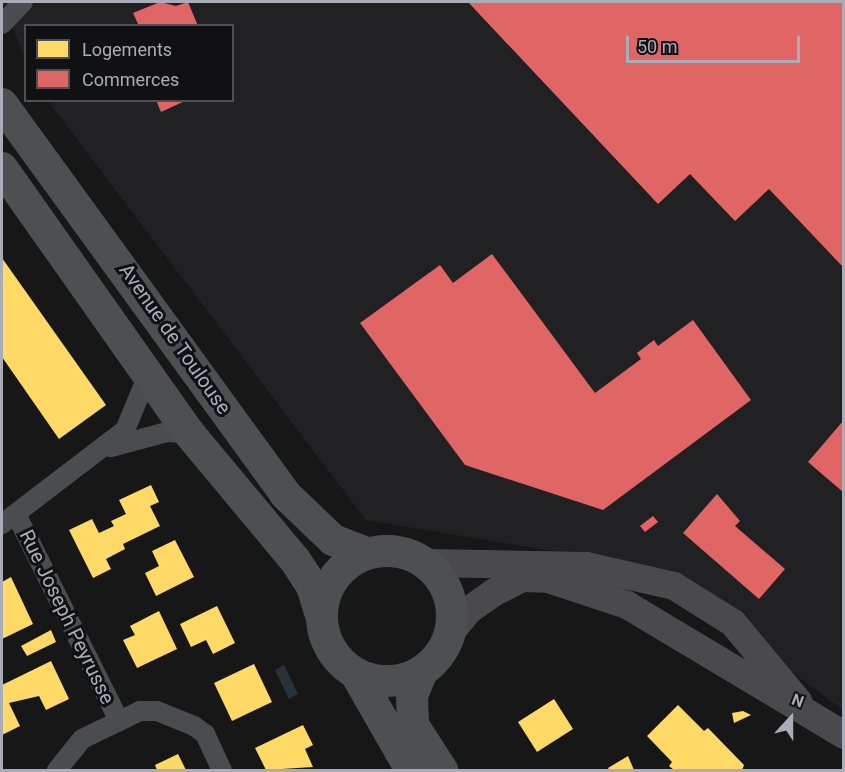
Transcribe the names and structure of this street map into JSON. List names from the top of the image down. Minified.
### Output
{"streets":{"main road":["Avenue de Toulouse"],"street":["Rue Joseph Peyrusse"]},"legend":["Logements","Commerces"],"scale_bar":"50 m","north":"top"}
